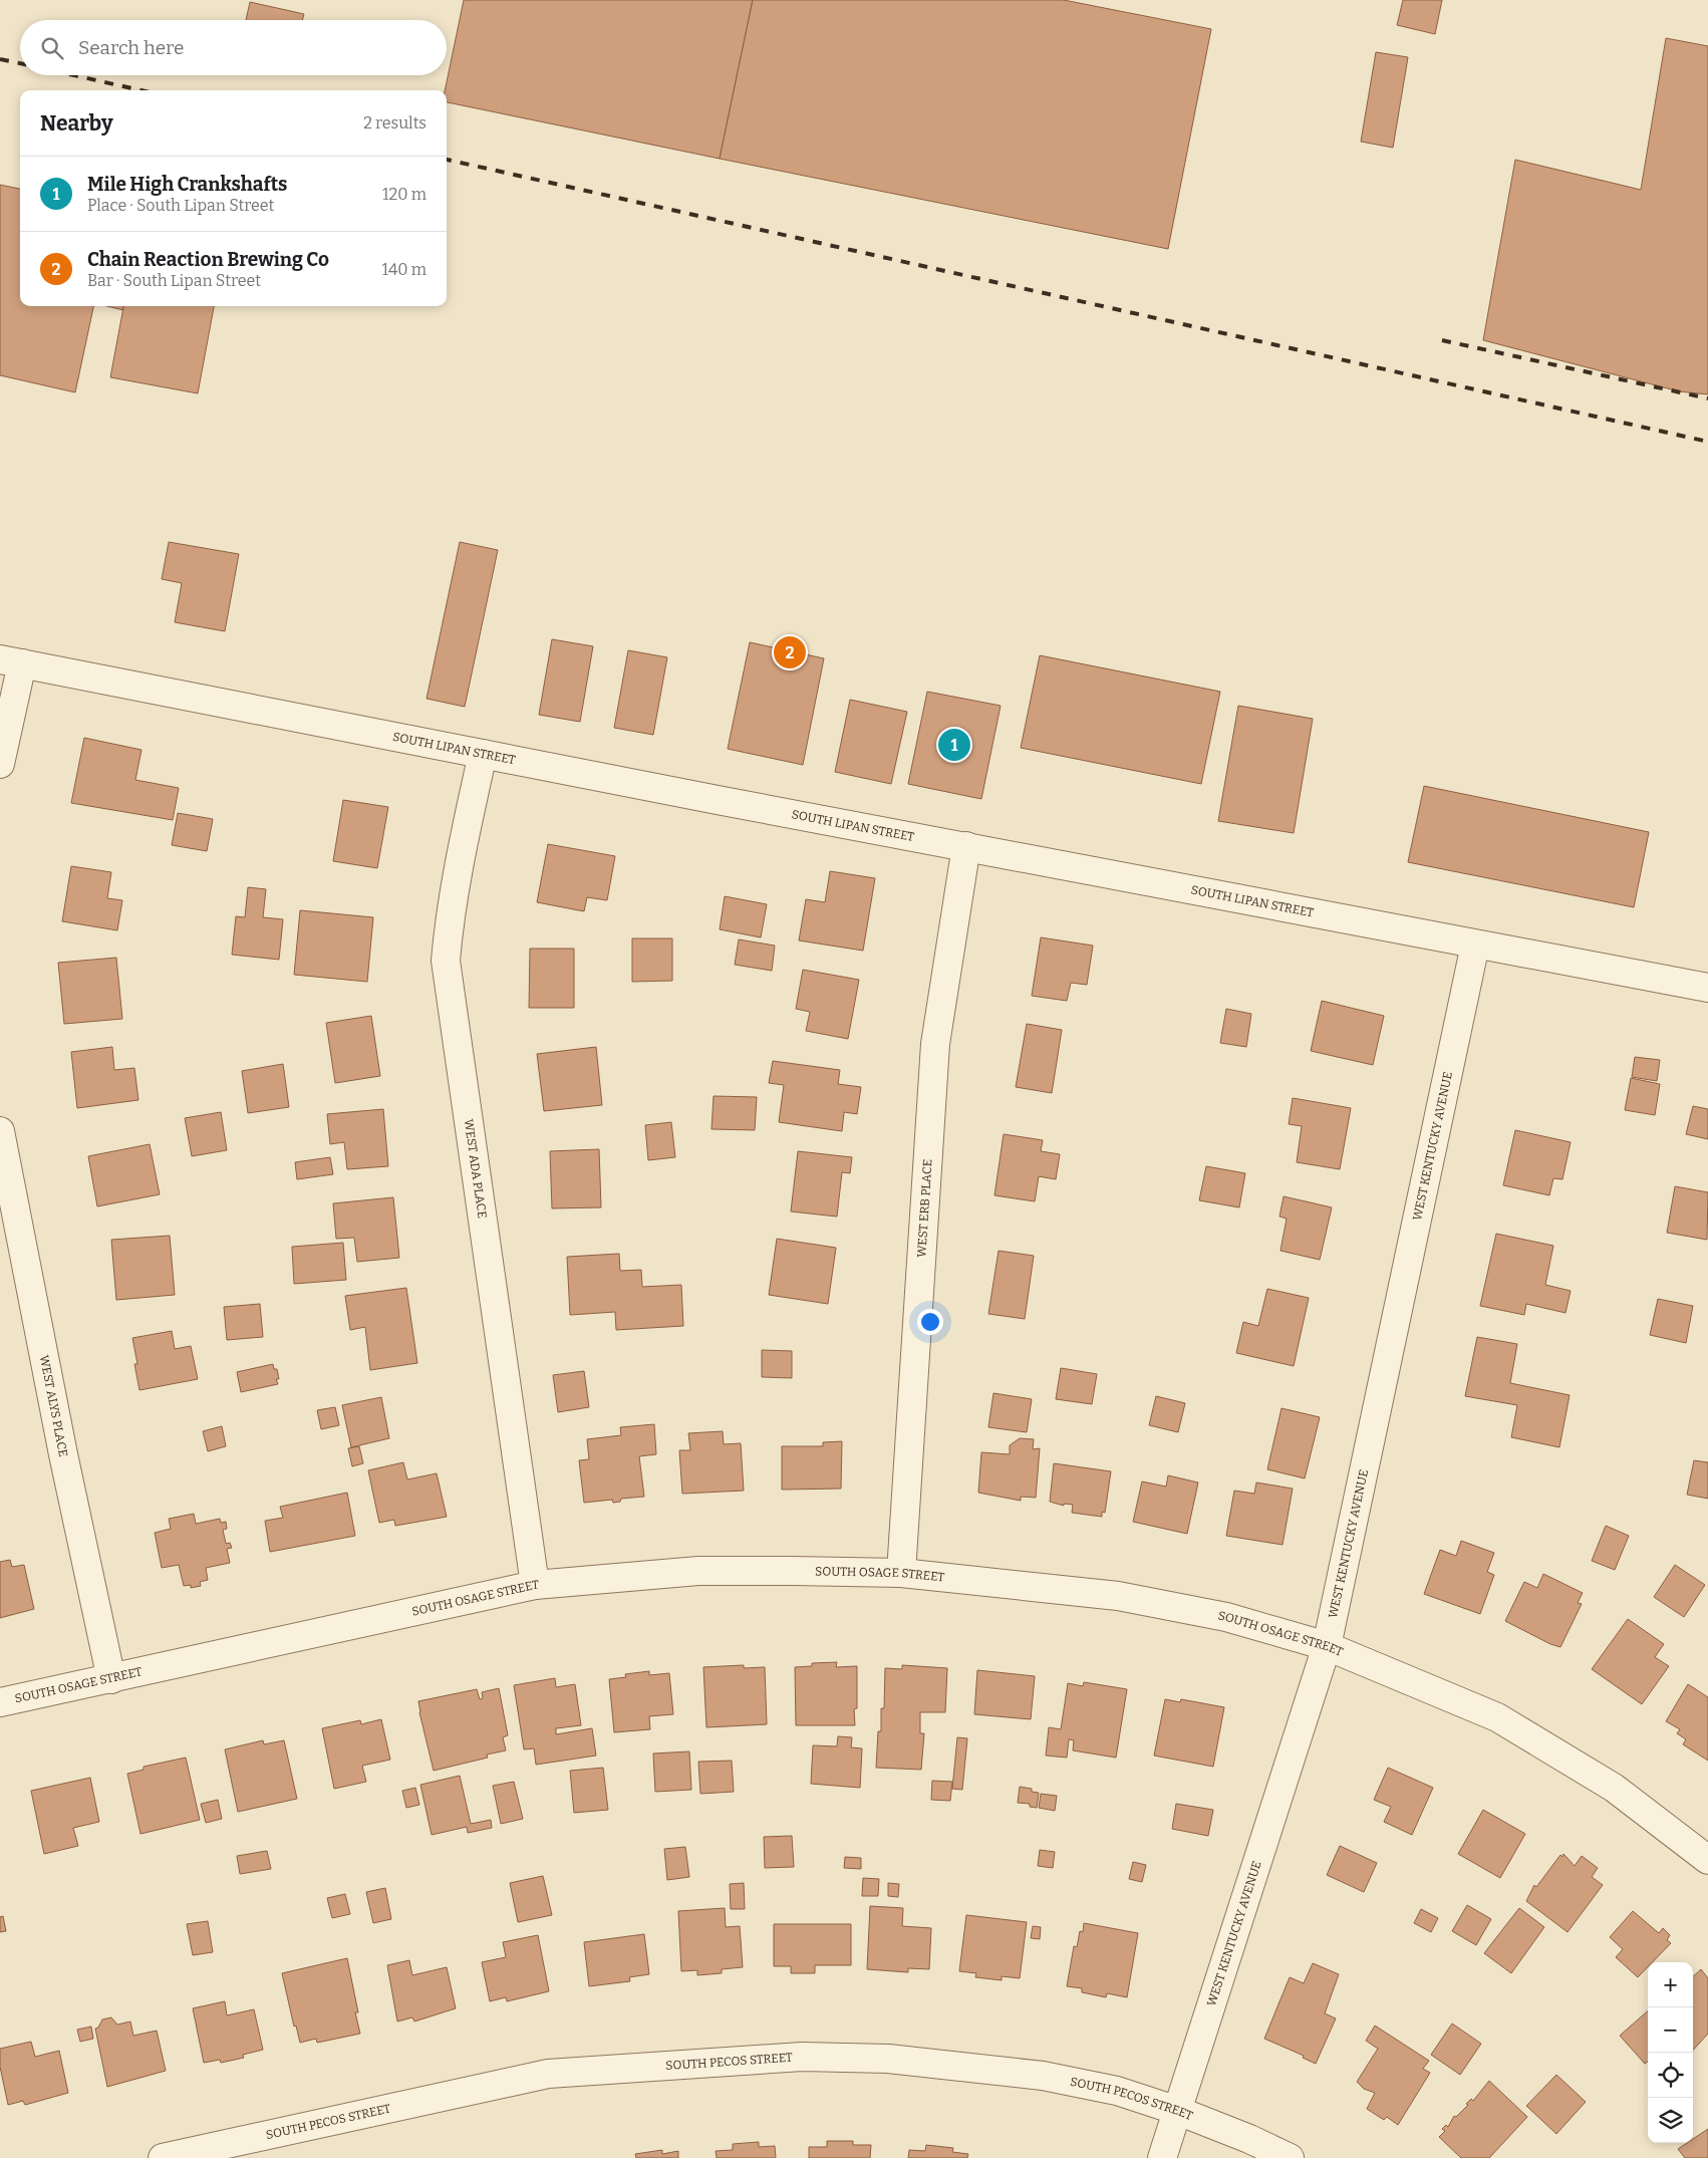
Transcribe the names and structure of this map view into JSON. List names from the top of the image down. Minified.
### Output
{"streets":{"street":["SOUTH LIPAN STREET","WEST KENTUCKY AVENUE","WEST ADA PLACE","WEST ERB PLACE","WEST ALYS PLACE","SOUTH OSAGE STREET","SOUTH PECOS STREET"]},"crossings":[["SOUTH LIPAN STREET","WEST KENTUCKY AVENUE"],["SOUTH LIPAN STREET","WEST ADA PLACE"],["SOUTH LIPAN STREET","WEST ERB PLACE"],["WEST KENTUCKY AVENUE","SOUTH OSAGE STREET"],["WEST KENTUCKY AVENUE","SOUTH PECOS STREET"],["WEST ADA PLACE","SOUTH OSAGE STREET"],["WEST ERB PLACE","SOUTH OSAGE STREET"],["WEST ALYS PLACE","SOUTH OSAGE STREET"]],"page":{"search":"Search here","heading":["Nearby","2 results"],"list":[{"mark":"1","name":"Mile High Crankshafts","note":"Place · South Lipan Street","value":"120 m"},{"mark":"2","name":"Chain Reaction Brewing Co","note":"Bar · South Lipan Street","value":"140 m"}],"pins":["2","1"],"map_buttons":["+","−"]}}
